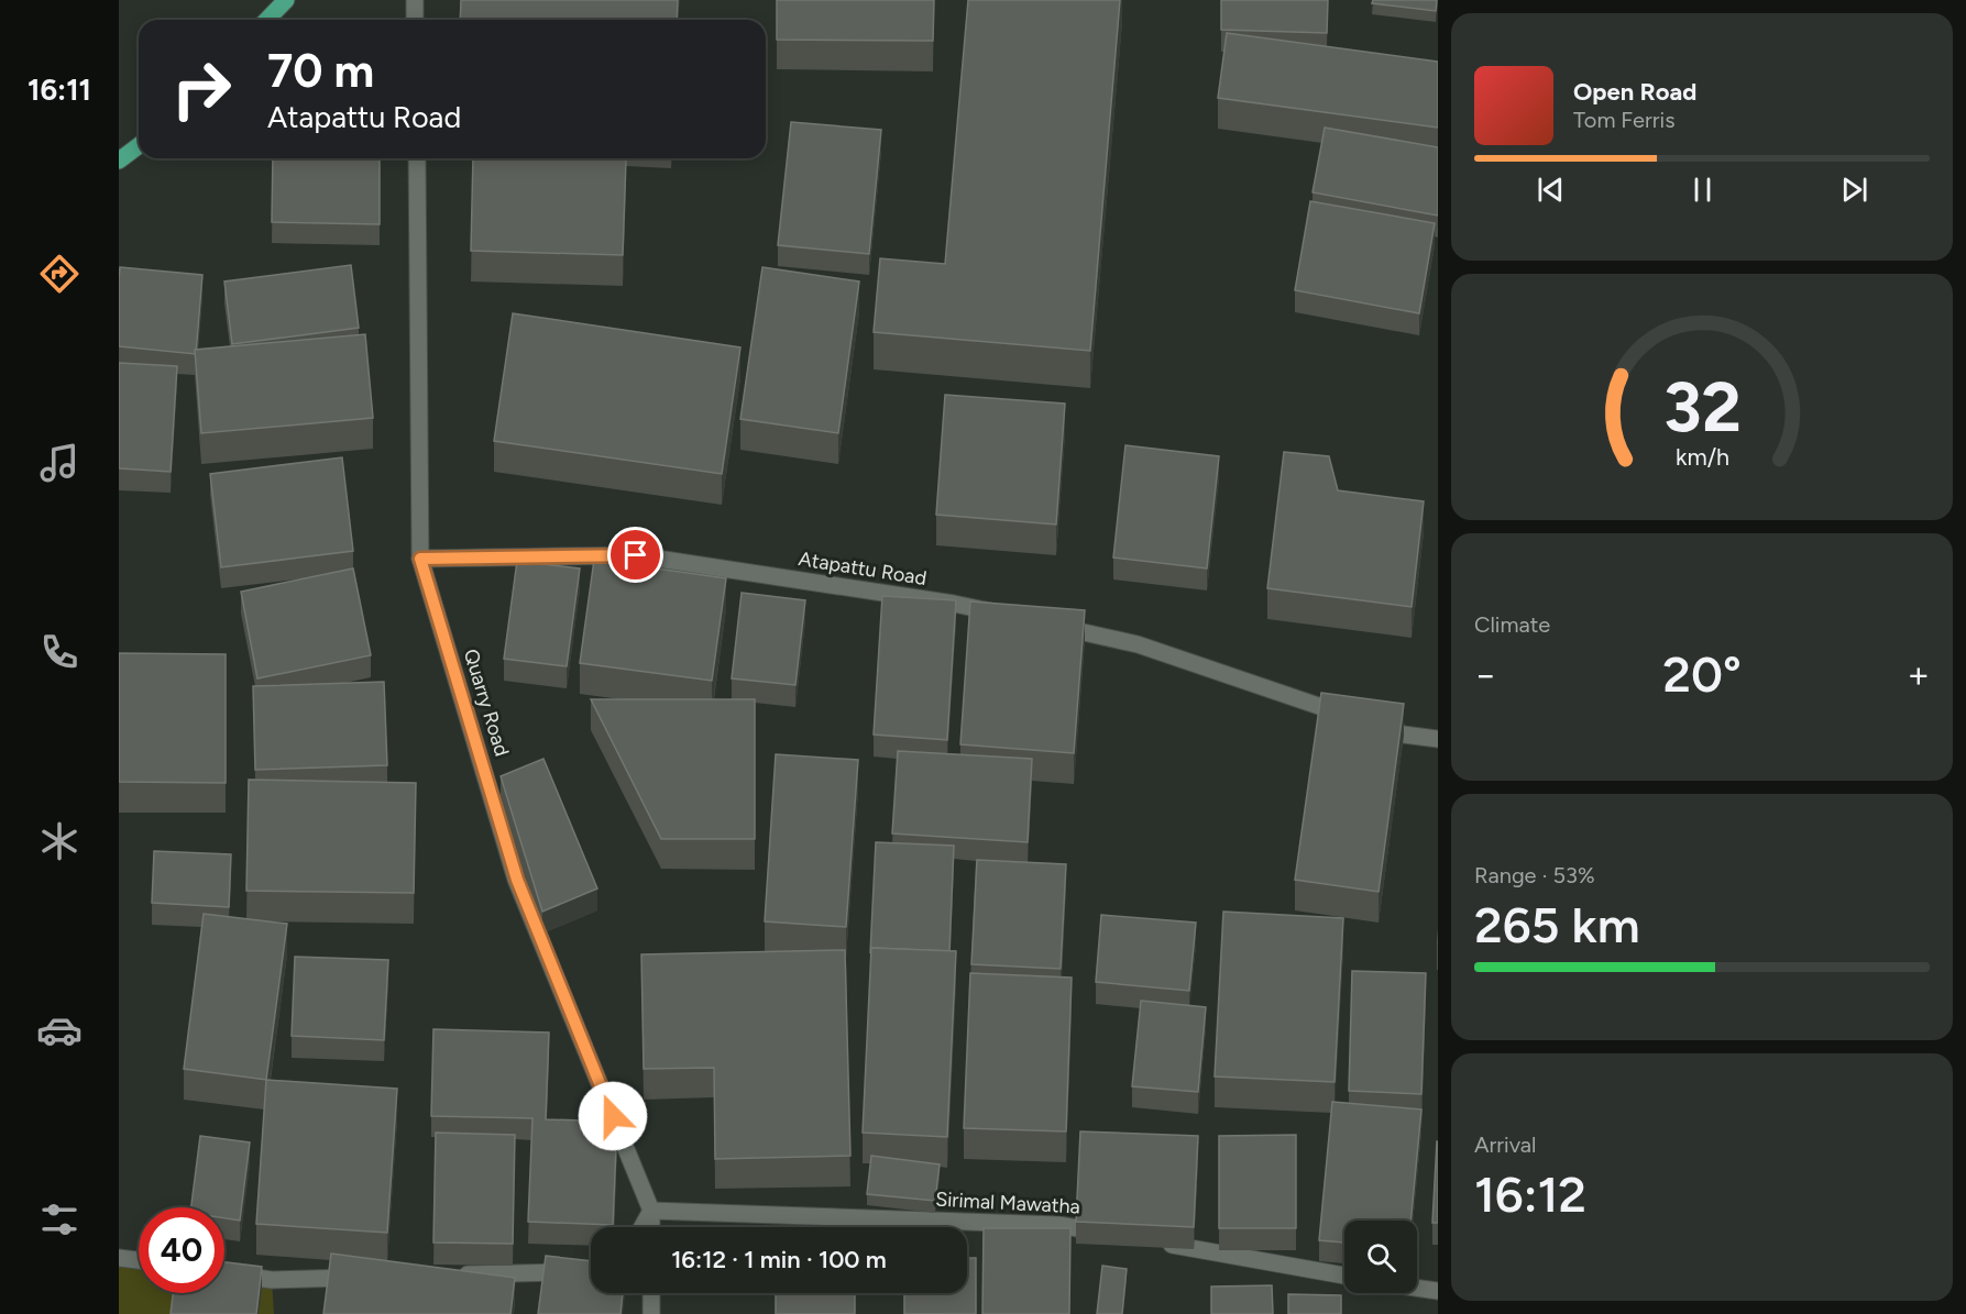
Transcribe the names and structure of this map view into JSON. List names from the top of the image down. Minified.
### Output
{"streets":{"street":["Atapattu Road","Quarry Road","Sirimal Mawatha"]},"crossings":[["Atapattu Road","Quarry Road"],["Quarry Road","Sirimal Mawatha"]],"page":{"tabs":"16:11","turn":["70 m","Atapattu Road"],"song":["Open Road","Tom Ferris"],"tile":["Climate",["Range · 53%","265 km"],["Arrival","16:12"]],"heat":["−","20°","+"],"limit":"40","trip":"16:12 · 1 min · 100 m","gauge":["32","km/h"]}}
